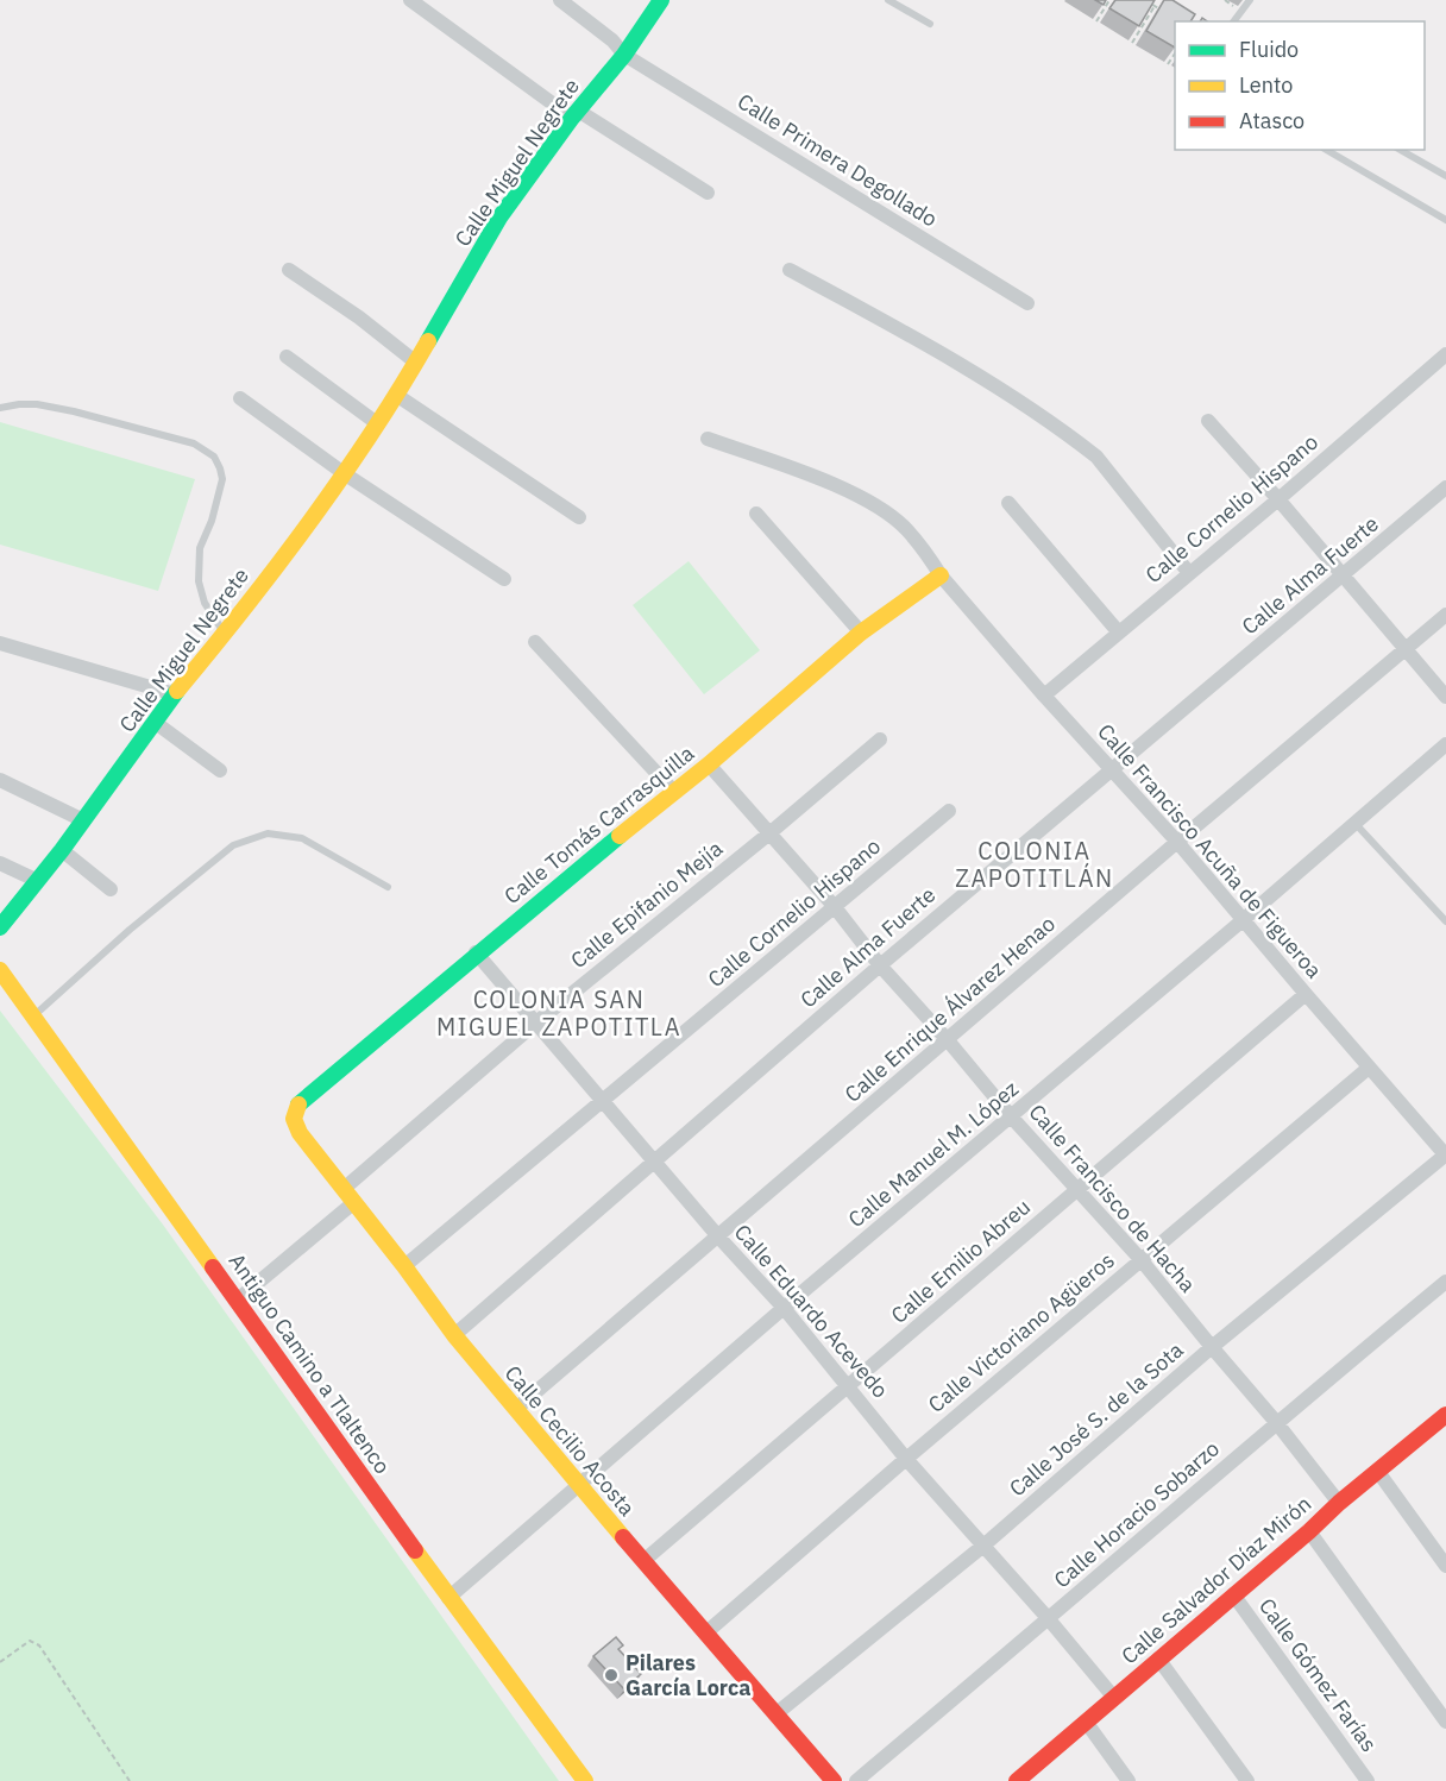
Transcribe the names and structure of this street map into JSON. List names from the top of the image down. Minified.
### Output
{"streets":{"street":["Calle Primera Degollado","Calle Miguel Negrete","Calle Cornelio Hispano","Calle Alma Fuerte","Calle Tomás Carrasquilla","Calle Francisco Acuña de Figueroa","Calle Epifanio Mejía","Calle Enrique Álvarez Henao","Calle Manuel M. López","Calle Francisco de Hacha","Calle Emilio Abreu","Calle Eduardo Acevedo","Calle Victoriano Agüeros","Antiguo Camino a Tlaltenco","Calle José S. de la Sota","Calle Cecilio Acosta","Calle Horacio Sobarzo","Calle Salvador Díaz Mirón","Calle Gómez Farías"]},"crossings":[["Calle Primera Degollado","Calle Miguel Negrete"],["Calle Cornelio Hispano","Calle Francisco Acuña de Figueroa"],["Calle Cornelio Hispano","Calle Francisco de Hacha"],["Calle Cornelio Hispano","Calle Eduardo Acevedo"],["Calle Cornelio Hispano","Calle Cecilio Acosta"],["Calle Alma Fuerte","Calle Francisco Acuña de Figueroa"],["Calle Alma Fuerte","Calle Francisco de Hacha"],["Calle Alma Fuerte","Calle Eduardo Acevedo"],["Calle Alma Fuerte","Calle Cecilio Acosta"],["Calle Tomás Carrasquilla","Calle Francisco Acuña de Figueroa"],["Calle Tomás Carrasquilla","Calle Francisco de Hacha"],["Calle Tomás Carrasquilla","Calle Eduardo Acevedo"],["Calle Tomás Carrasquilla","Calle Cecilio Acosta"],["Calle Francisco Acuña de Figueroa","Calle Enrique Álvarez Henao"],["Calle Francisco Acuña de Figueroa","Calle Manuel M. López"],["Calle Francisco Acuña de Figueroa","Calle Emilio Abreu"],["Calle Francisco Acuña de Figueroa","Calle Victoriano Agüeros"],["Calle Francisco Acuña de Figueroa","Calle José S. de la Sota"],["Calle Epifanio Mejía","Calle Francisco de Hacha"],["Calle Epifanio Mejía","Calle Eduardo Acevedo"],["Calle Epifanio Mejía","Antiguo Camino a Tlaltenco"],["Calle Epifanio Mejía","Calle Cecilio Acosta"],["Calle Enrique Álvarez Henao","Calle Francisco de Hacha"],["Calle Enrique Álvarez Henao","Calle Eduardo Acevedo"],["Calle Enrique Álvarez Henao","Calle Cecilio Acosta"],["Calle Manuel M. López","Calle Francisco de Hacha"],["Calle Manuel M. López","Calle Eduardo Acevedo"],["Calle Manuel M. López","Antiguo Camino a Tlaltenco"],["Calle Manuel M. López","Calle Cecilio Acosta"],["Calle Francisco de Hacha","Calle Emilio Abreu"],["Calle Francisco de Hacha","Calle Victoriano Agüeros"],["Calle Francisco de Hacha","Calle José S. de la Sota"],["Calle Francisco de Hacha","Calle Horacio Sobarzo"],["Calle Francisco de Hacha","Calle Salvador Díaz Mirón"],["Calle Emilio Abreu","Calle Eduardo Acevedo"],["Calle Emilio Abreu","Calle Cecilio Acosta"],["Calle Eduardo Acevedo","Calle Victoriano Agüeros"],["Calle Eduardo Acevedo","Calle José S. de la Sota"],["Calle Eduardo Acevedo","Calle Horacio Sobarzo"],["Calle Eduardo Acevedo","Calle Salvador Díaz Mirón"],["Calle Victoriano Agüeros","Calle Cecilio Acosta"],["Calle José S. de la Sota","Calle Cecilio Acosta"],["Calle Salvador Díaz Mirón","Calle Gómez Farías"]],"districts":["COLONIA ZAPOTITLÁN","COLONIA SAN MIGUEL ZAPOTITLA"],"places":["Pilares García Lorca"],"legend":["Fluido","Lento","Atasco"]}
